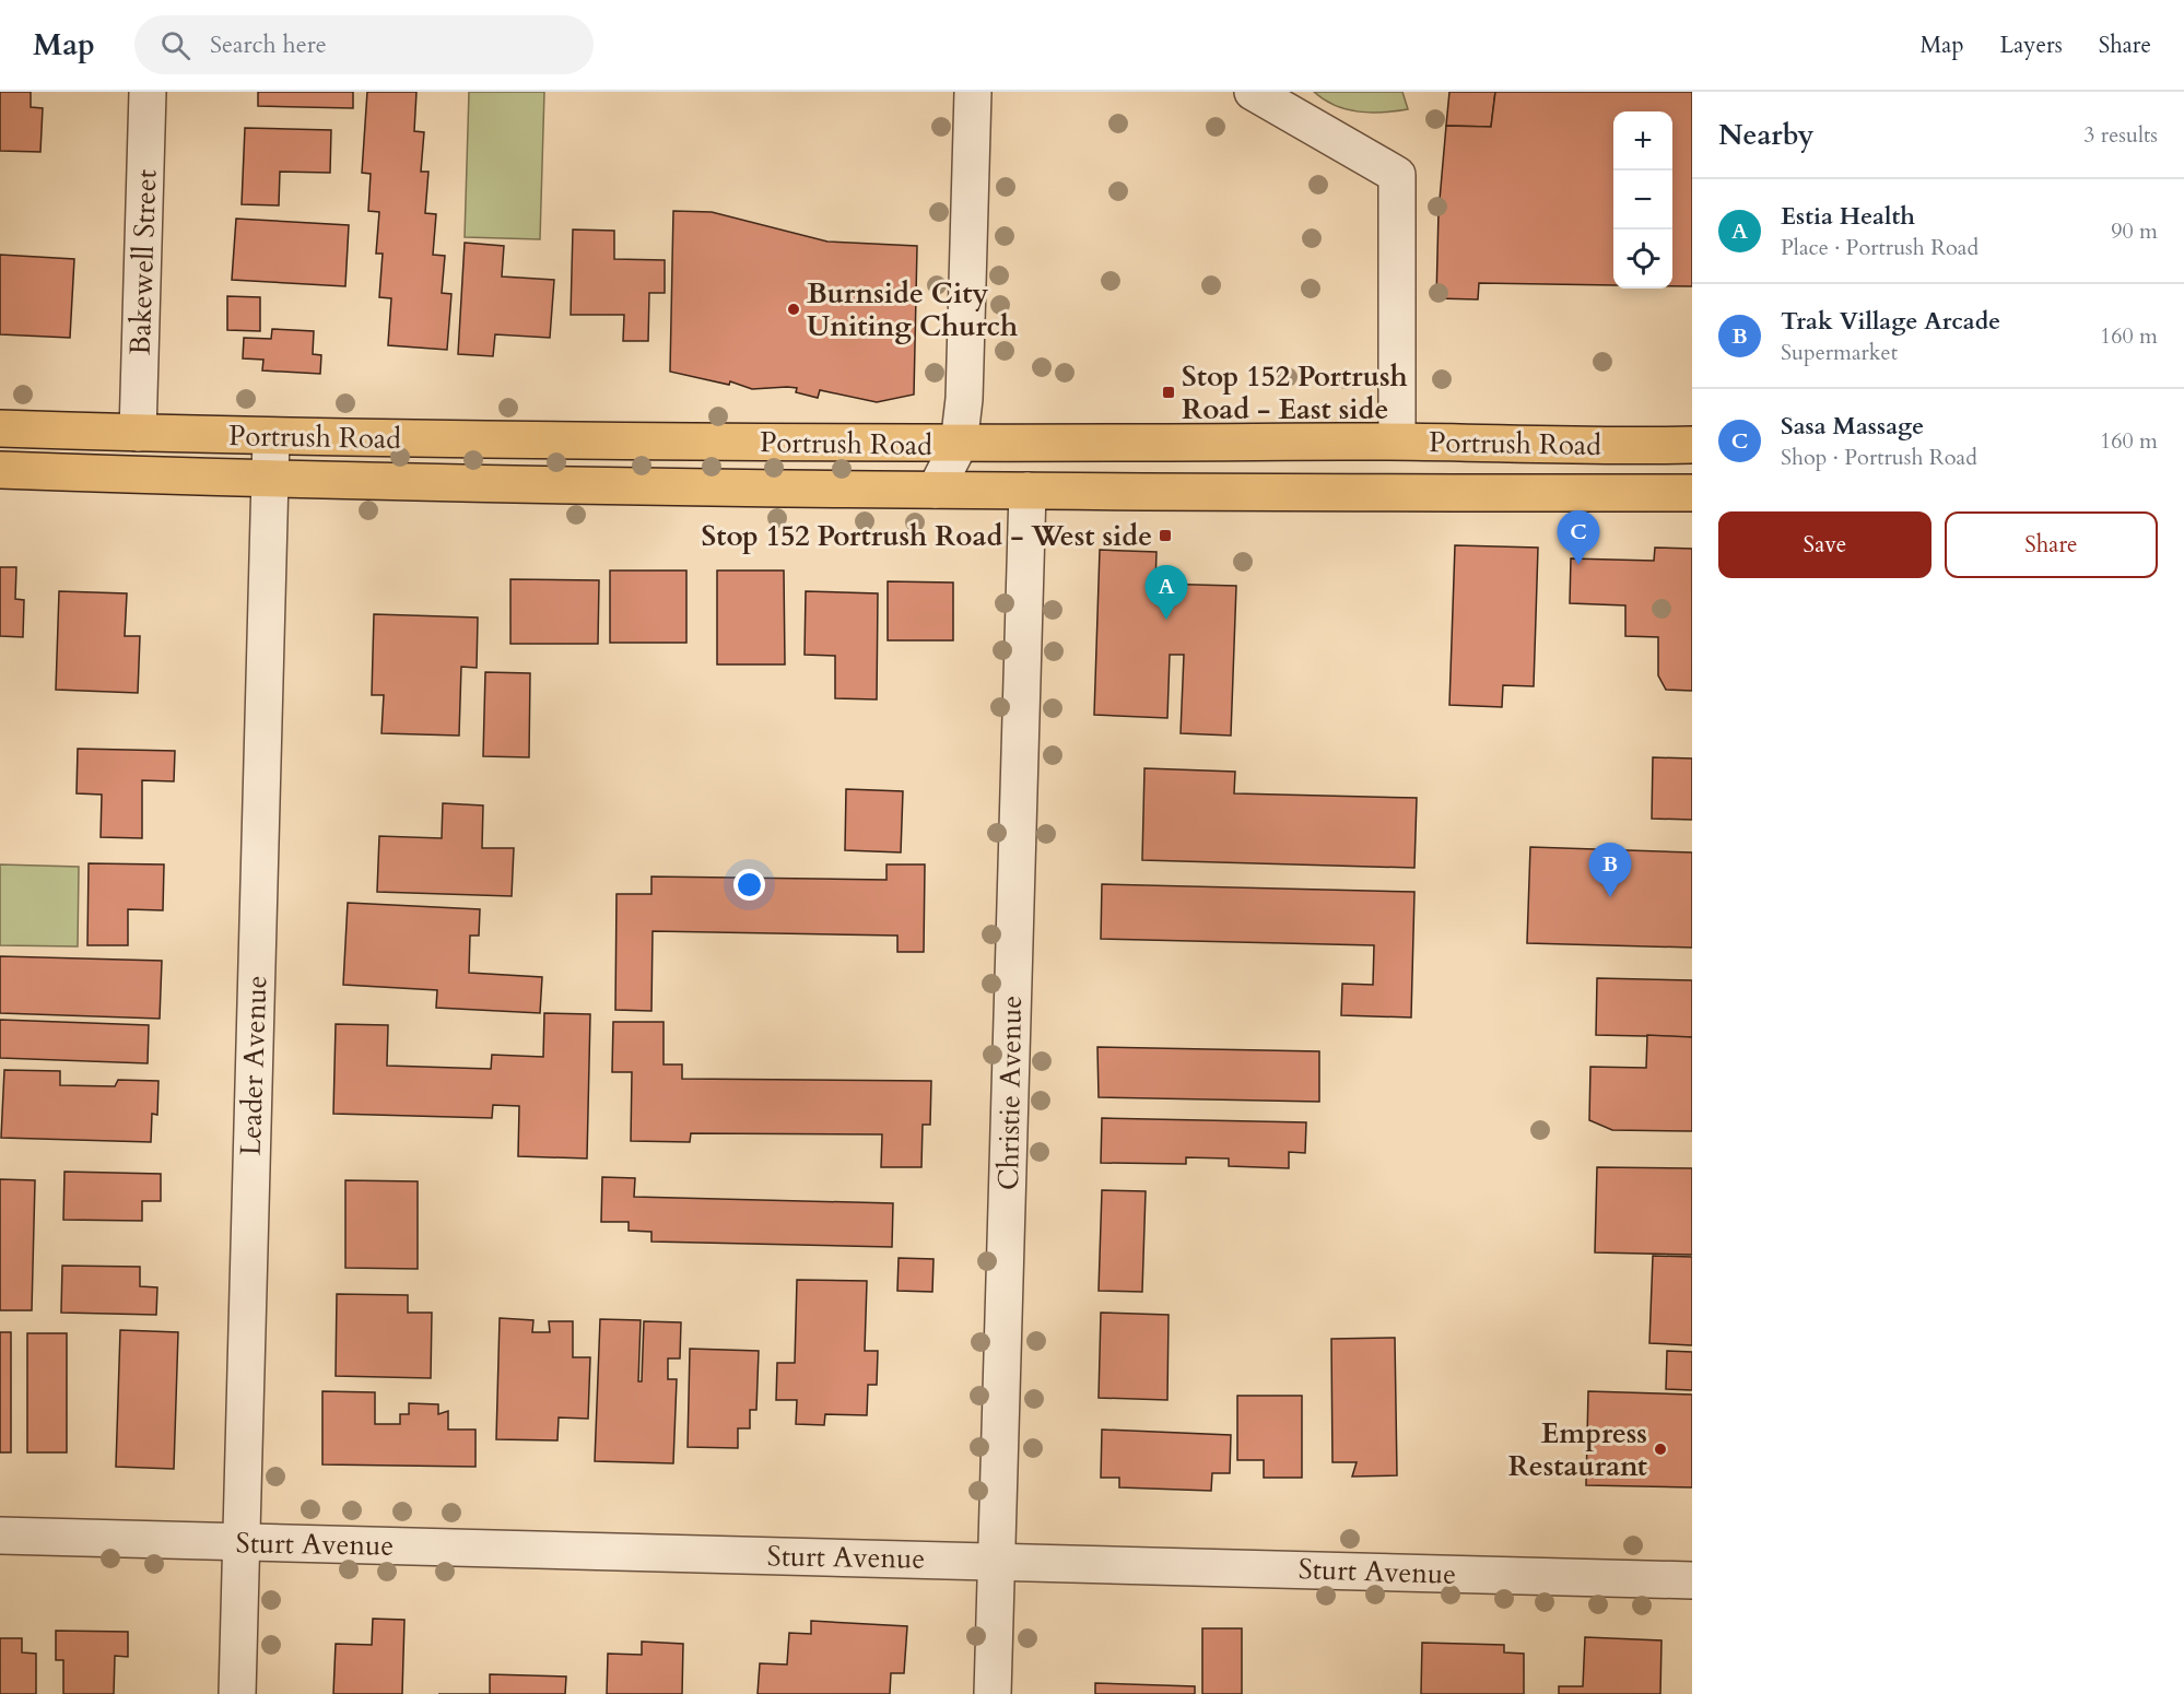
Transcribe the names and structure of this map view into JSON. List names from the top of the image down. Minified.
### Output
{"streets":{"highway":["Portrush Road"],"street":["Bakewell Street","Leader Avenue","Christie Avenue","Sturt Avenue"]},"crossings":[["Bakewell Street","Portrush Road"],["Portrush Road","Leader Avenue"],["Portrush Road","Christie Avenue"],["Leader Avenue","Sturt Avenue"],["Christie Avenue","Sturt Avenue"]],"places":{"other":["Burnside City Uniting Church","Empress Restaurant"],"transit":["Stop 152 Portrush Road - East side","Stop 152 Portrush Road - West side"]},"page":{"header":"Map","search":"Search here","nav":["Map","Layers","Share"],"heading":["Nearby","3 results"],"map_buttons":["+","−"],"list":[{"mark":"A","name":"Estia Health","note":"Place · Portrush Road","value":"90 m"},{"mark":"B","name":"Trak Village Arcade","note":"Supermarket","value":"160 m"},{"mark":"C","name":"Sasa Massage","note":"Shop · Portrush Road","value":"160 m"}],"buttons":["Save","Share"],"pins":["C","A","B"]}}
